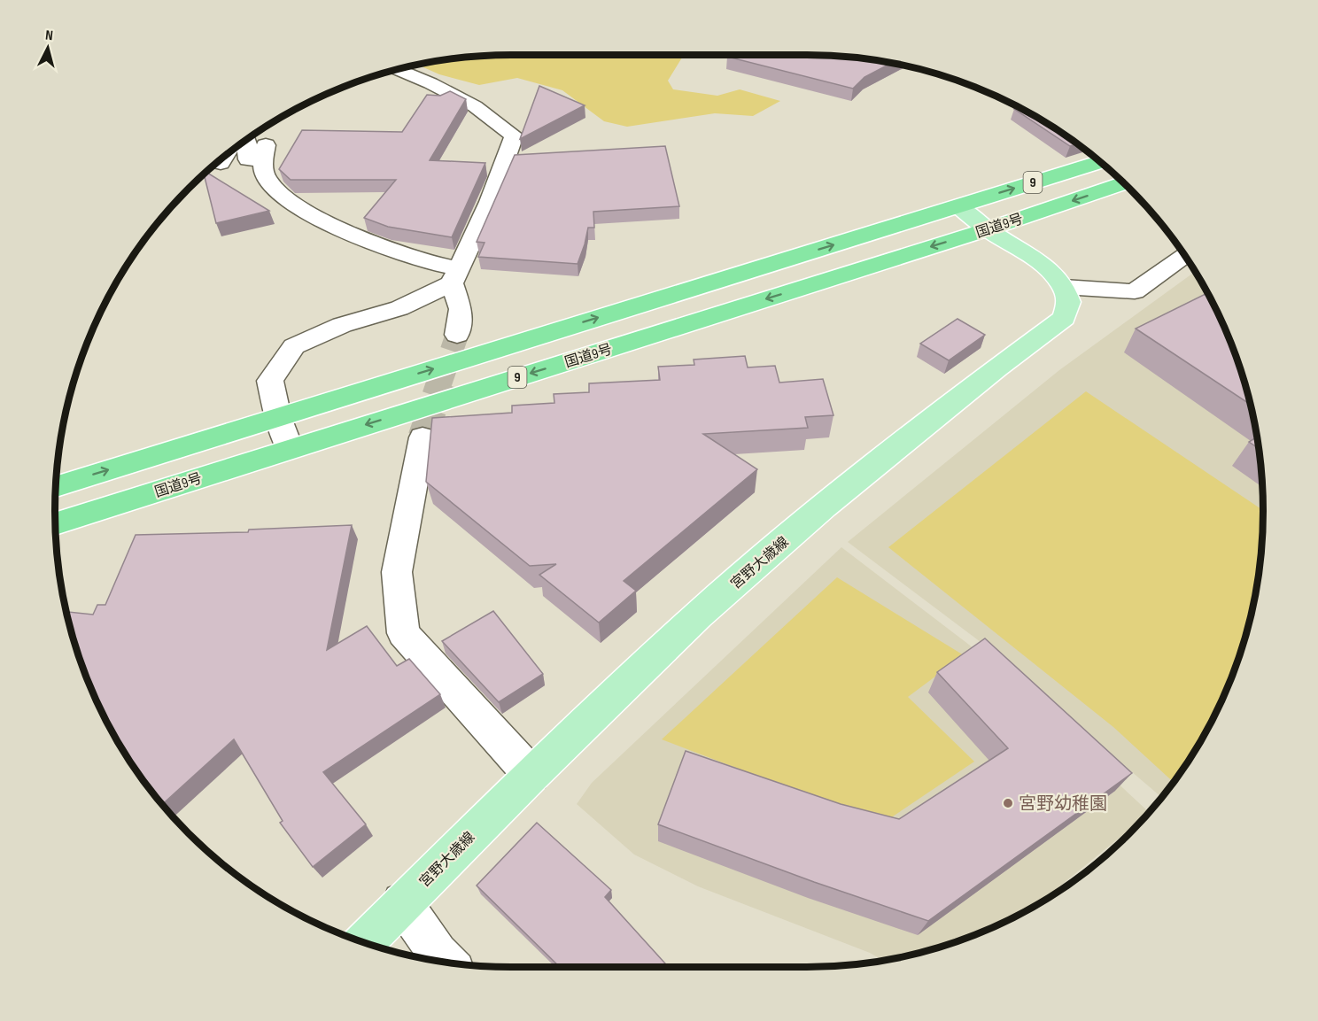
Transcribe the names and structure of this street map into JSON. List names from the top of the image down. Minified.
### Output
{"streets":{"highway":["9","国道9号"],"main road":["宮野大歳線"]},"places":["宮野幼稚園"],"north":"top"}
